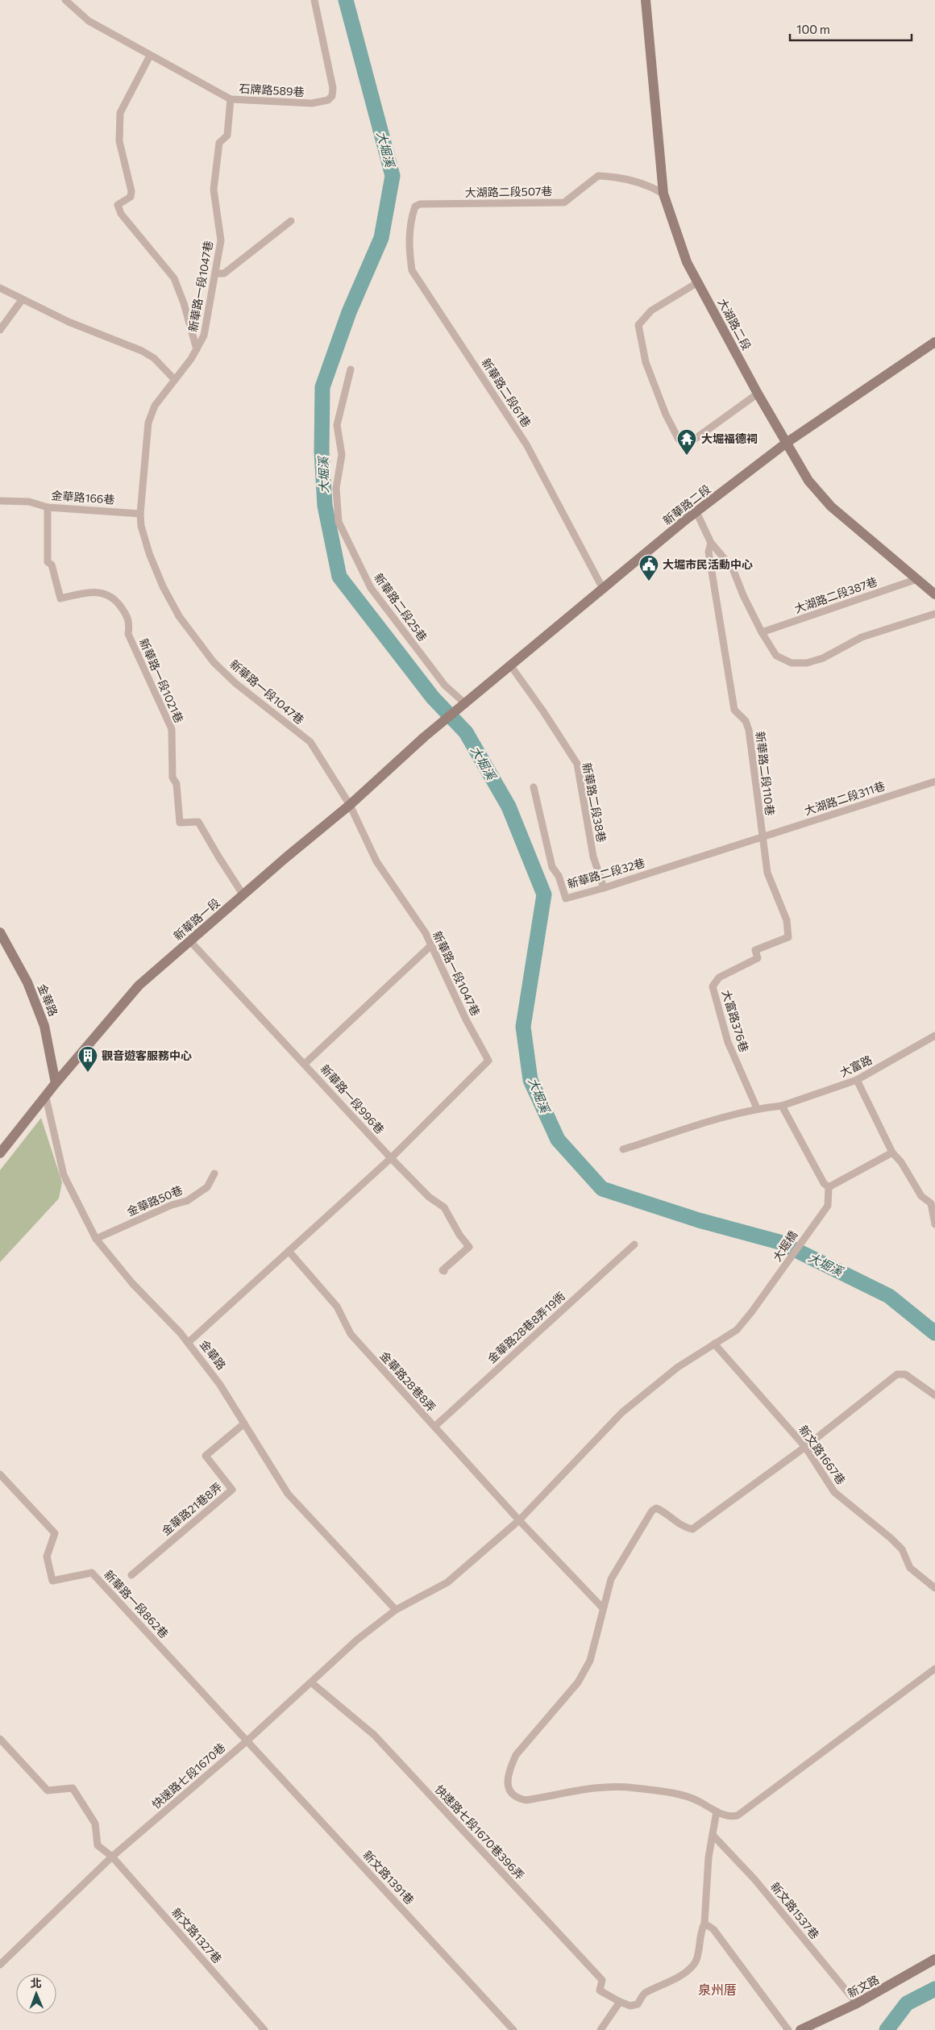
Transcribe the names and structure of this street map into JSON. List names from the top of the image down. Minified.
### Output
{"streets":{"street":["石牌路589巷","大湖路二段507巷","新華路一段1047巷","大湖路二段","新華路二段61巷","金華路166巷","新華路二段","大湖路二段387巷","新華路二段25巷","新華路一段1021巷","新華路二段110巷","大湖路二段311巷","新華路二段38巷","新華路二段32巷","新華路一段","金華路","大富路376巷","大富路","新華路一段996巷","金華路50巷","大堀橋","金華路28巷8弄19衖","金華路28巷8弄","新文路1667巷","金華路21巷8弄","新華路一段862巷","快速路七段1670巷","快速路七段1670巷396弄","新文路1391巷","新文路1537巷","新文路1327巷","新文路"]},"crossings":[["石牌路589巷","新華路一段1047巷"],["大湖路二段507巷","大湖路二段"],["大湖路二段507巷","新華路二段61巷"],["新華路一段1047巷","金華路166巷"],["新華路一段1047巷","新華路一段"],["新華路一段1047巷","新華路一段996巷"],["大湖路二段","新華路二段"],["大湖路二段","大湖路二段387巷"],["新華路二段61巷","新華路二段"],["金華路166巷","新華路一段1021巷"],["新華路二段","新華路二段25巷"],["新華路二段","新華路二段38巷"],["新華路二段","新華路一段"],["新華路一段1021巷","新華路一段"],["新華路二段110巷","大湖路二段311巷"],["新華路二段110巷","新華路二段32巷"],["新華路二段110巷","大富路376巷"],["大湖路二段311巷","新華路二段32巷"],["新華路二段38巷","新華路二段32巷"],["新華路一段","金華路"],["新華路一段","新華路一段996巷"],["金華路","金華路50巷"],["金華路","金華路21巷8弄"],["金華路","快速路七段1670巷"],["大富路376巷","大富路"],["大堀橋","金華路28巷8弄"],["大堀橋","新文路1667巷"],["大堀橋","快速路七段1670巷"],["金華路28巷8弄19衖","金華路28巷8弄"],["金華路28巷8弄","快速路七段1670巷"],["新華路一段862巷","快速路七段1670巷"],["新華路一段862巷","新文路1391巷"],["快速路七段1670巷","快速路七段1670巷396弄"],["快速路七段1670巷","新文路1391巷"],["快速路七段1670巷","新文路1327巷"],["新文路1537巷","新文路"]],"districts":["泉州厝"],"water":["大堀溪"],"places":{"temple":["大堀福德祠"],"public building":["大堀市民活動中心"],"building":["觀音遊客服務中心"]},"scale_bar":"100 m","north":"top"}
